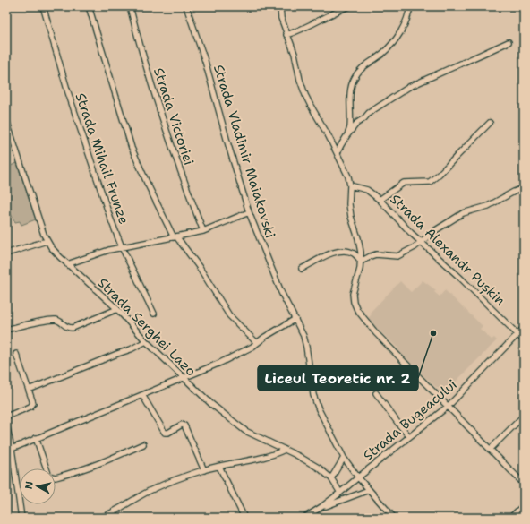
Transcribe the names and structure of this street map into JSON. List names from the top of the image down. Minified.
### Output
{"streets":{"street":["Strada Victoriei","Strada Vladimir Maiakovski","Strada Mihail Frunze","Strada Alexandr Pușkin","Strada Serghei Lazo","Strada Bugeacului"]},"crossings":[["Strada Vladimir Maiakovski","Strada Bugeacului"],["Strada Alexandr Pușkin","Strada Bugeacului"],["Strada Serghei Lazo","Strada Bugeacului"]],"places":["Liceul Teoretic nr. 2"],"north":"left"}
